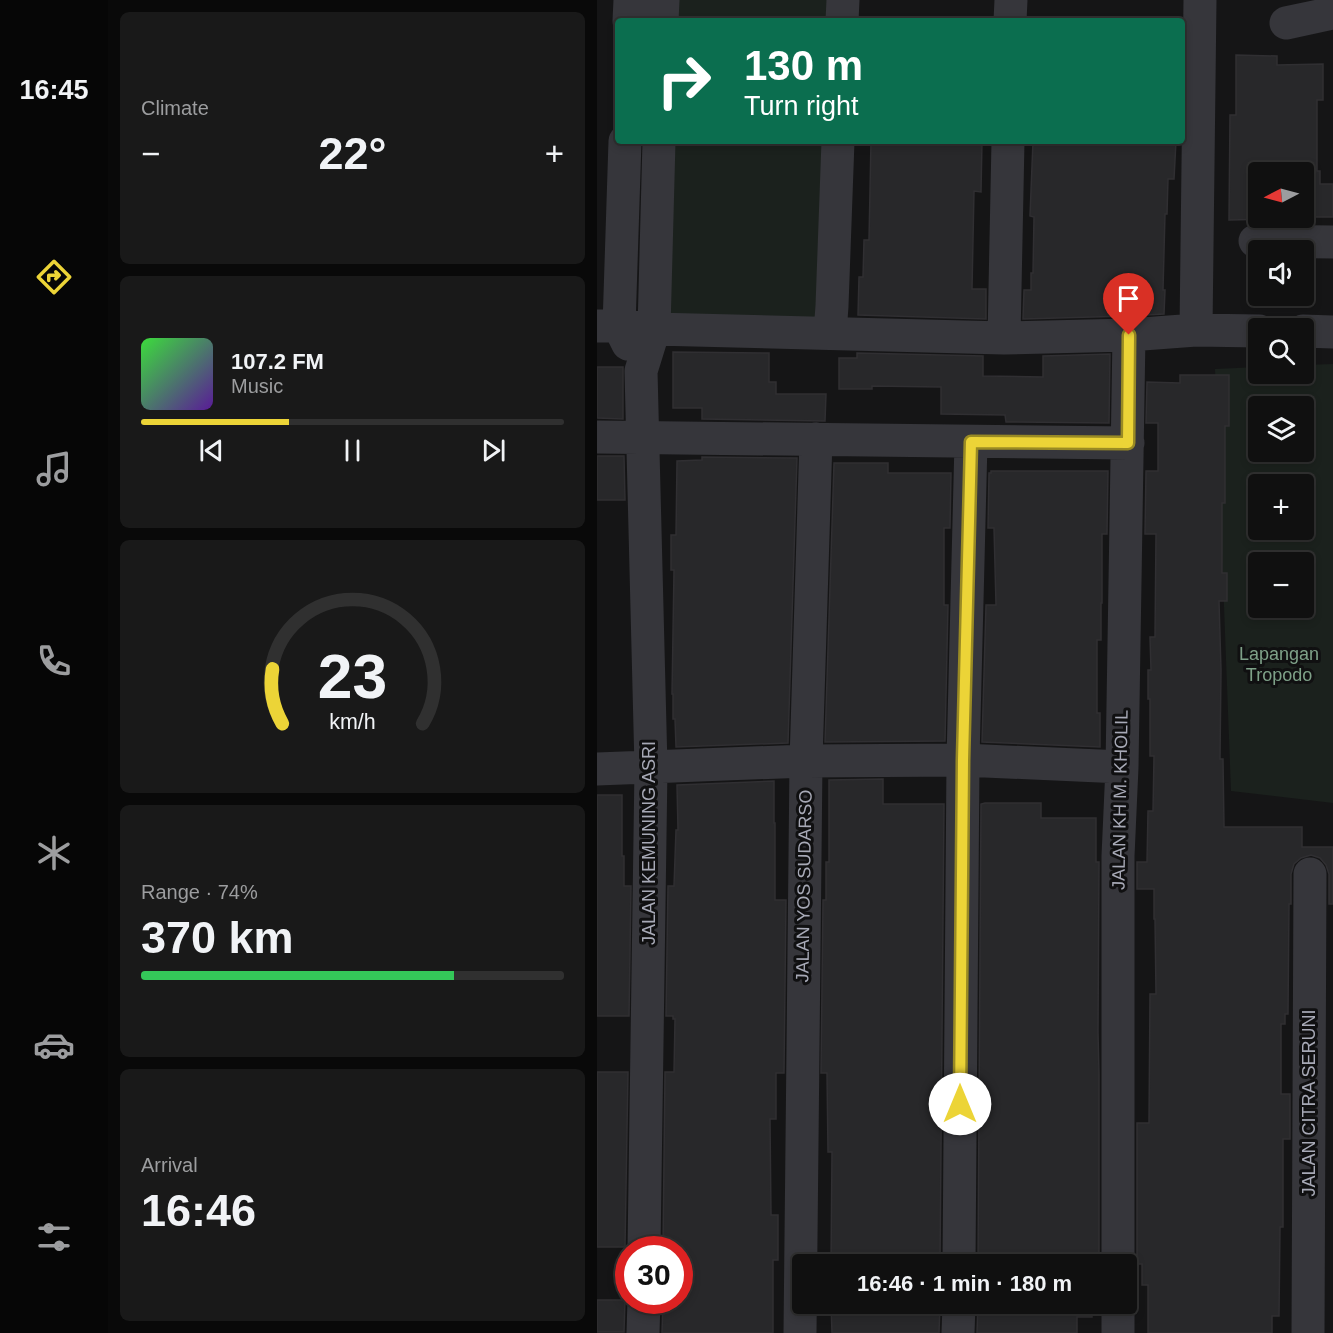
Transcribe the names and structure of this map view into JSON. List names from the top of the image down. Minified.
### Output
{"streets":{"street":["JALAN KH M. KHOLIL","JALAN KEMUNING ASRI","JALAN YOS SUDARSO","JALAN CITRA SERUNI"]},"parks":["Lapangan Tropodo"],"north":"left","page":{"tabs":"16:45","tile":["Climate",["Range · 74%","370 km"],["Arrival","16:46"]],"turn":["130 m","Turn right"],"heat":["−","22°","+"],"map_buttons":["+","−"],"song":["107.2 FM","Music"],"limit":"30","trip":"16:46 · 1 min · 180 m","gauge":["23","km/h"]}}
